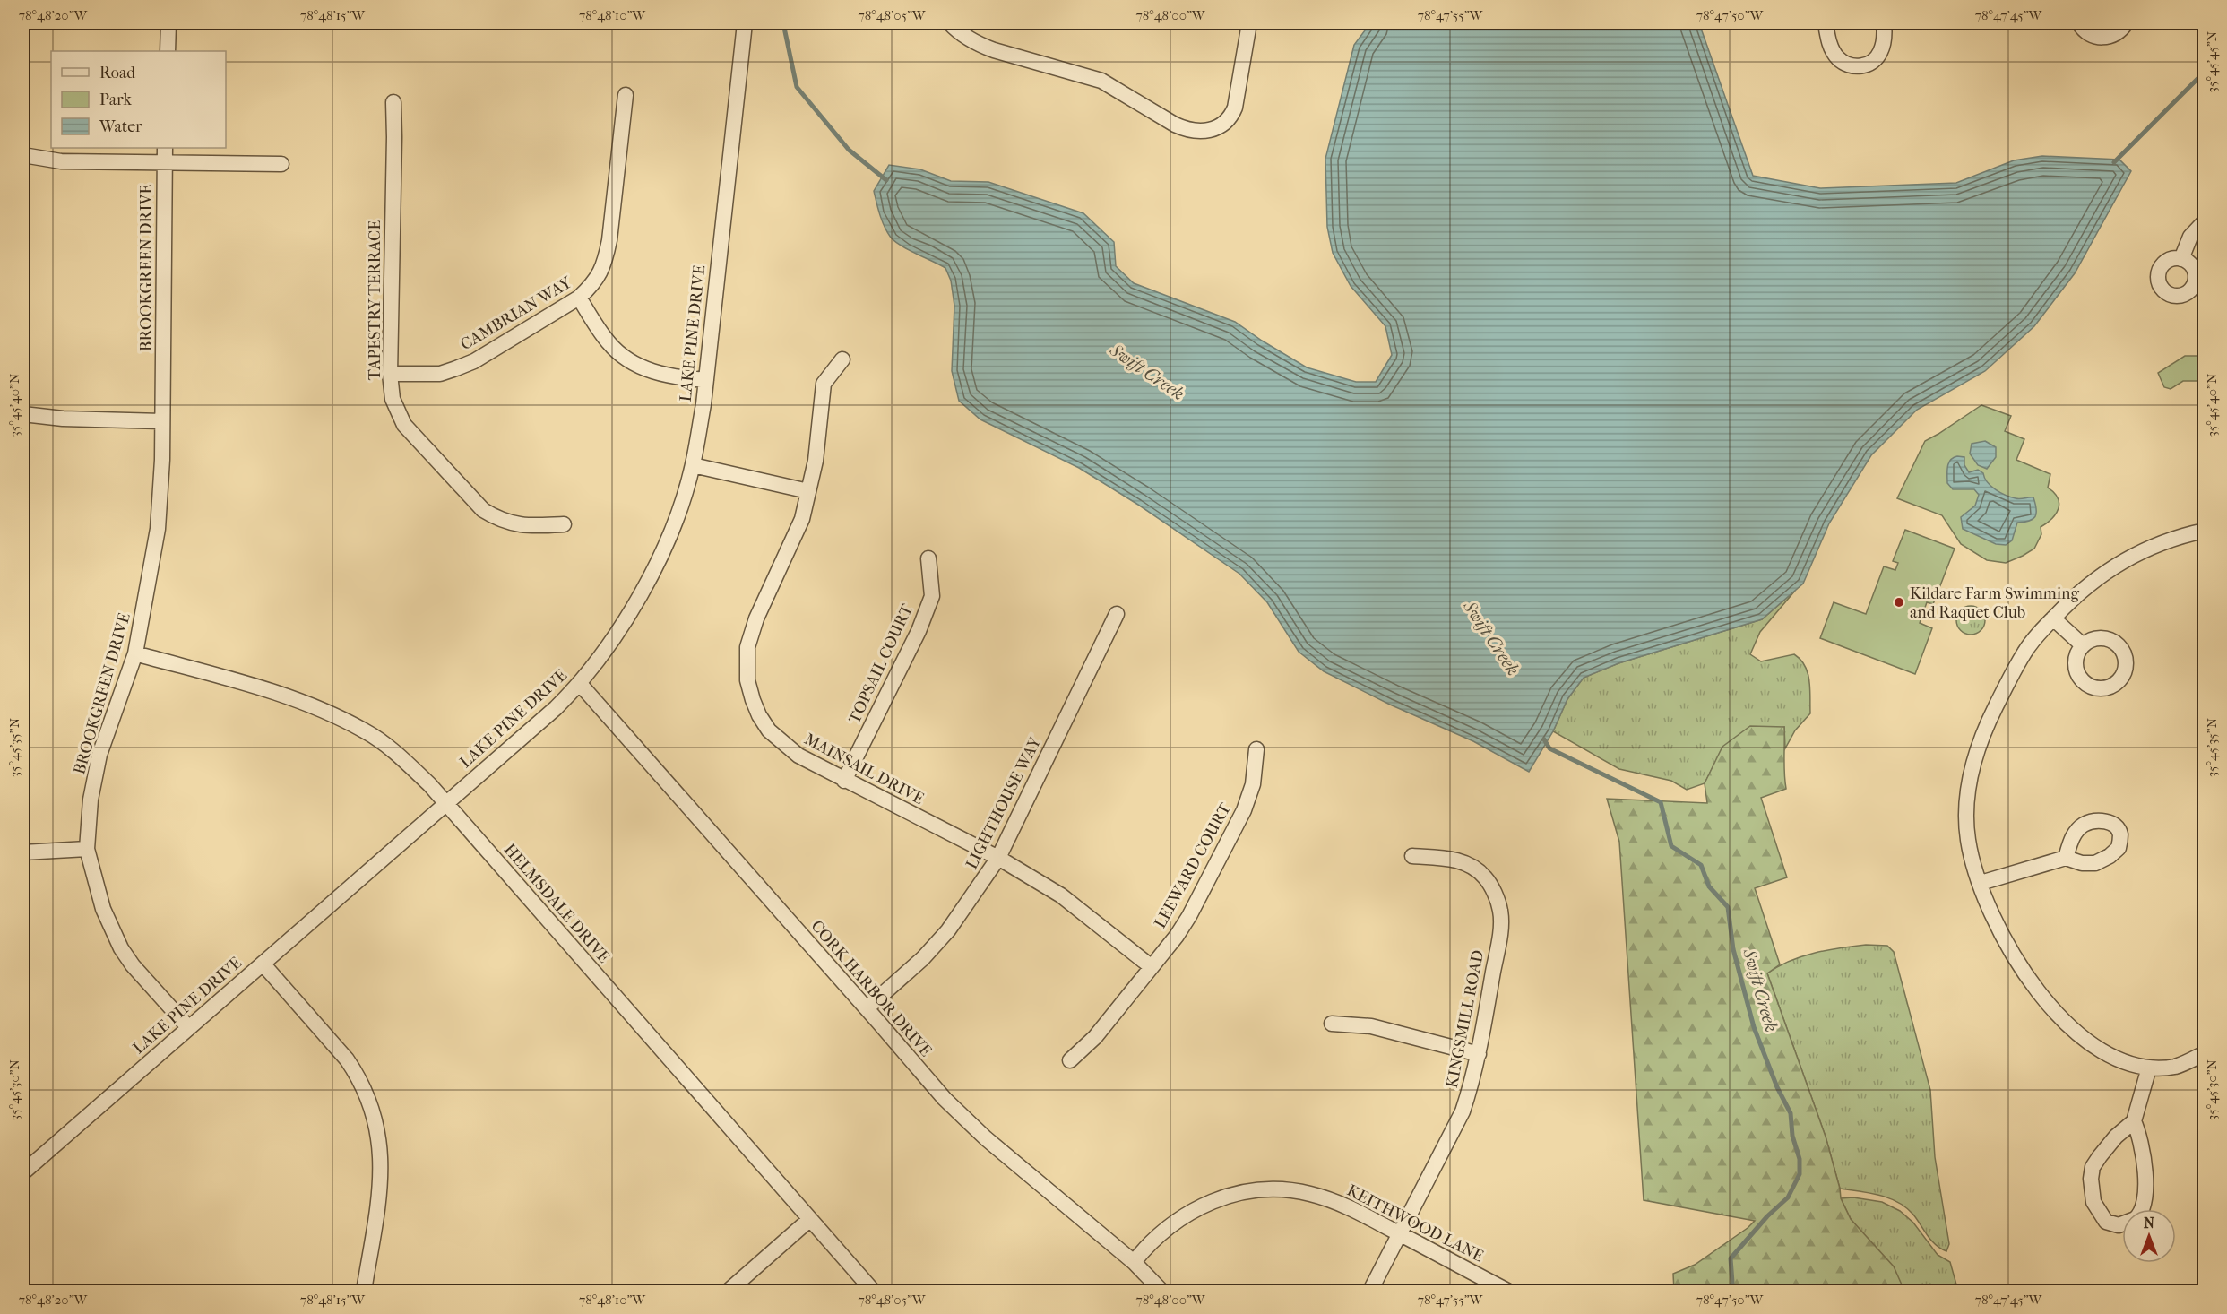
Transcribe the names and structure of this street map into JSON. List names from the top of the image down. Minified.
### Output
{"streets":{"street":["BROOKGREEN DRIVE","TAPESTRY TERRACE","CAMBRIAN WAY","LAKE PINE DRIVE","TOPSAIL COURT","MAINSAIL DRIVE","LIGHTHOUSE WAY","LEEWARD COURT","HELMSDALE DRIVE","CORK HARBOR DRIVE","KINGSMILL ROAD","KEITHWOOD LANE"]},"crossings":[["BROOKGREEN DRIVE","LAKE PINE DRIVE"],["BROOKGREEN DRIVE","HELMSDALE DRIVE"],["TAPESTRY TERRACE","CAMBRIAN WAY"],["LAKE PINE DRIVE","HELMSDALE DRIVE"],["LAKE PINE DRIVE","CORK HARBOR DRIVE"],["TOPSAIL COURT","MAINSAIL DRIVE"],["MAINSAIL DRIVE","LIGHTHOUSE WAY"],["MAINSAIL DRIVE","LEEWARD COURT"],["LIGHTHOUSE WAY","CORK HARBOR DRIVE"],["CORK HARBOR DRIVE","KEITHWOOD LANE"],["KINGSMILL ROAD","KEITHWOOD LANE"]],"water":["Swift Creek"],"places":["Kildare Farm Swimming and Raquet Club"],"legend":["Road","Park","Water"],"north":"top","coordinates":["78°48'20\"W","78°48'15\"W","78°48'10\"W","78°48'05\"W","78°48'00\"W","78°47'55\"W","78°47'50\"W","78°47'45\"W","35°45'45\"N","35°45'40\"N","35°45'35\"N","35°45'30\"N"]}
